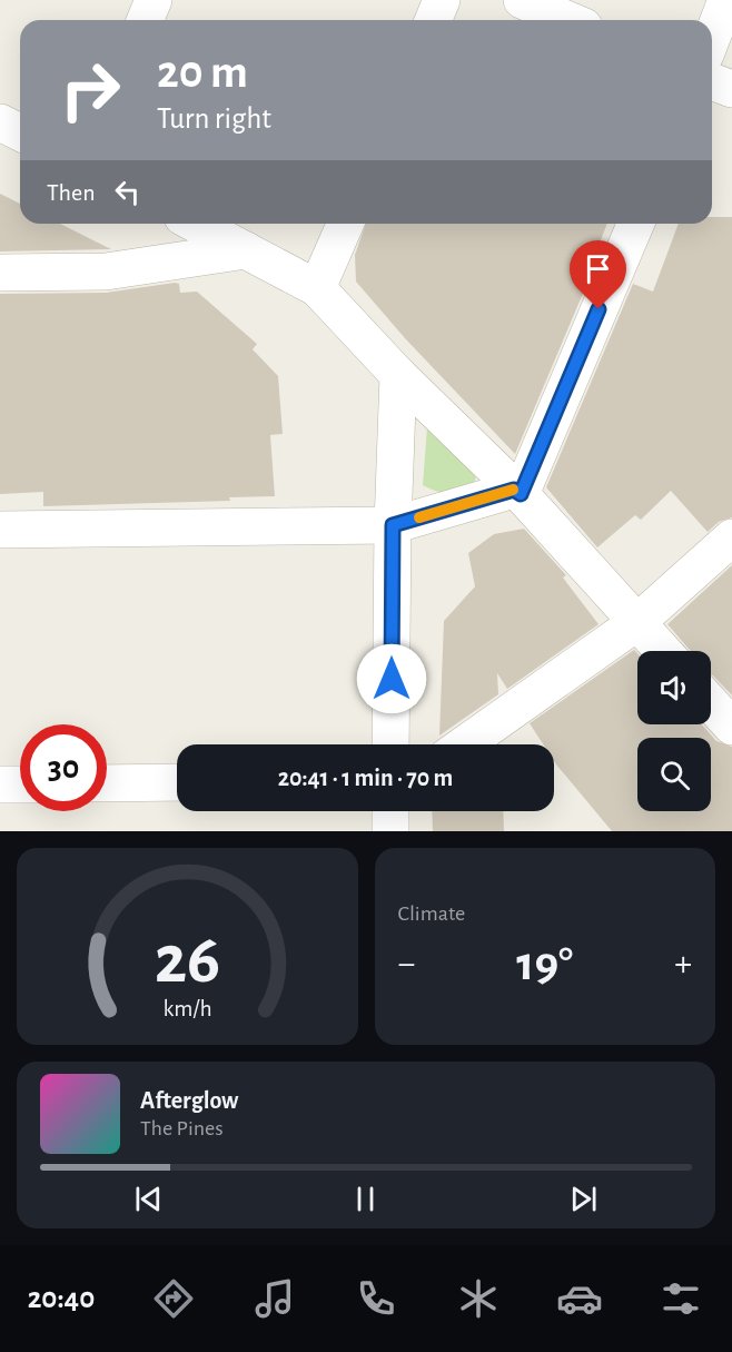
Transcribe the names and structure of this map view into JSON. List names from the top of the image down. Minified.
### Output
{"page":{"turn":["20 m","Turn right"],"then":"Then","limit":"30","trip":"20:41 · 1 min · 70 m","tile":"Climate","heat":["−","19°","+"],"song":["Afterglow","The Pines"],"tabs":"20:40","gauge":["26","km/h"]}}
